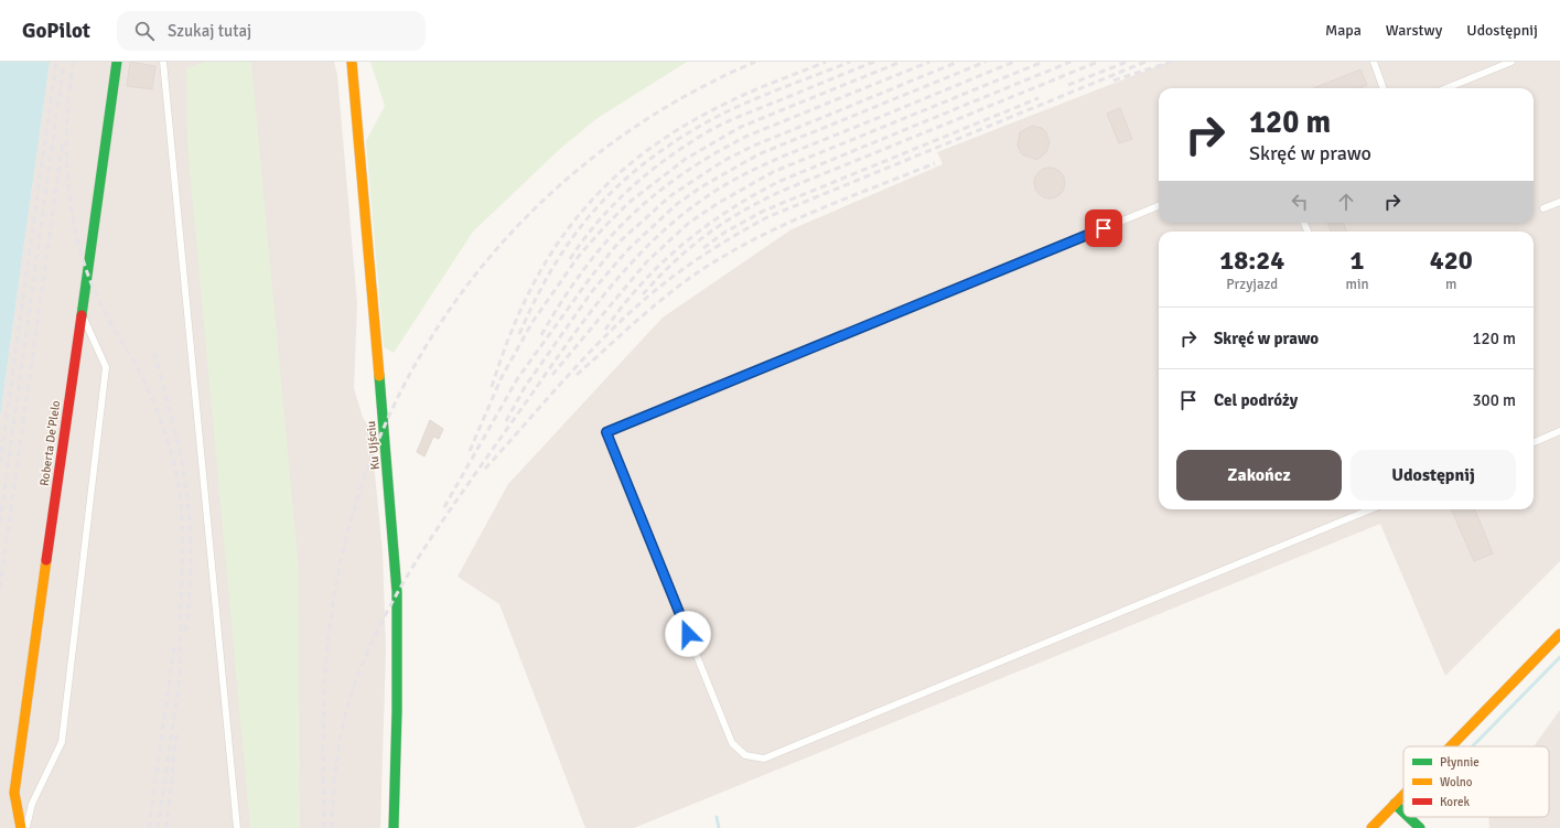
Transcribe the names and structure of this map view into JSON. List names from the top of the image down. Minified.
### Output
{"streets":{"main road":["Roberta De'Plelo","Ku Ujściu"]},"legend":["Płynnie","Wolno","Korek"],"page":{"header":"GoPilot","search":"Szukaj tutaj","nav":["Mapa","Warstwy","Udostępnij"],"turn":["120 m","Skręć w prawo"],"eta":["18:24","Przyjazd","1","min","420","m"],"list":[{"name":"Skręć w prawo","value":"120 m"},{"name":"Cel podróży","value":"300 m"}],"buttons":["Zakończ","Udostępnij"]}}
